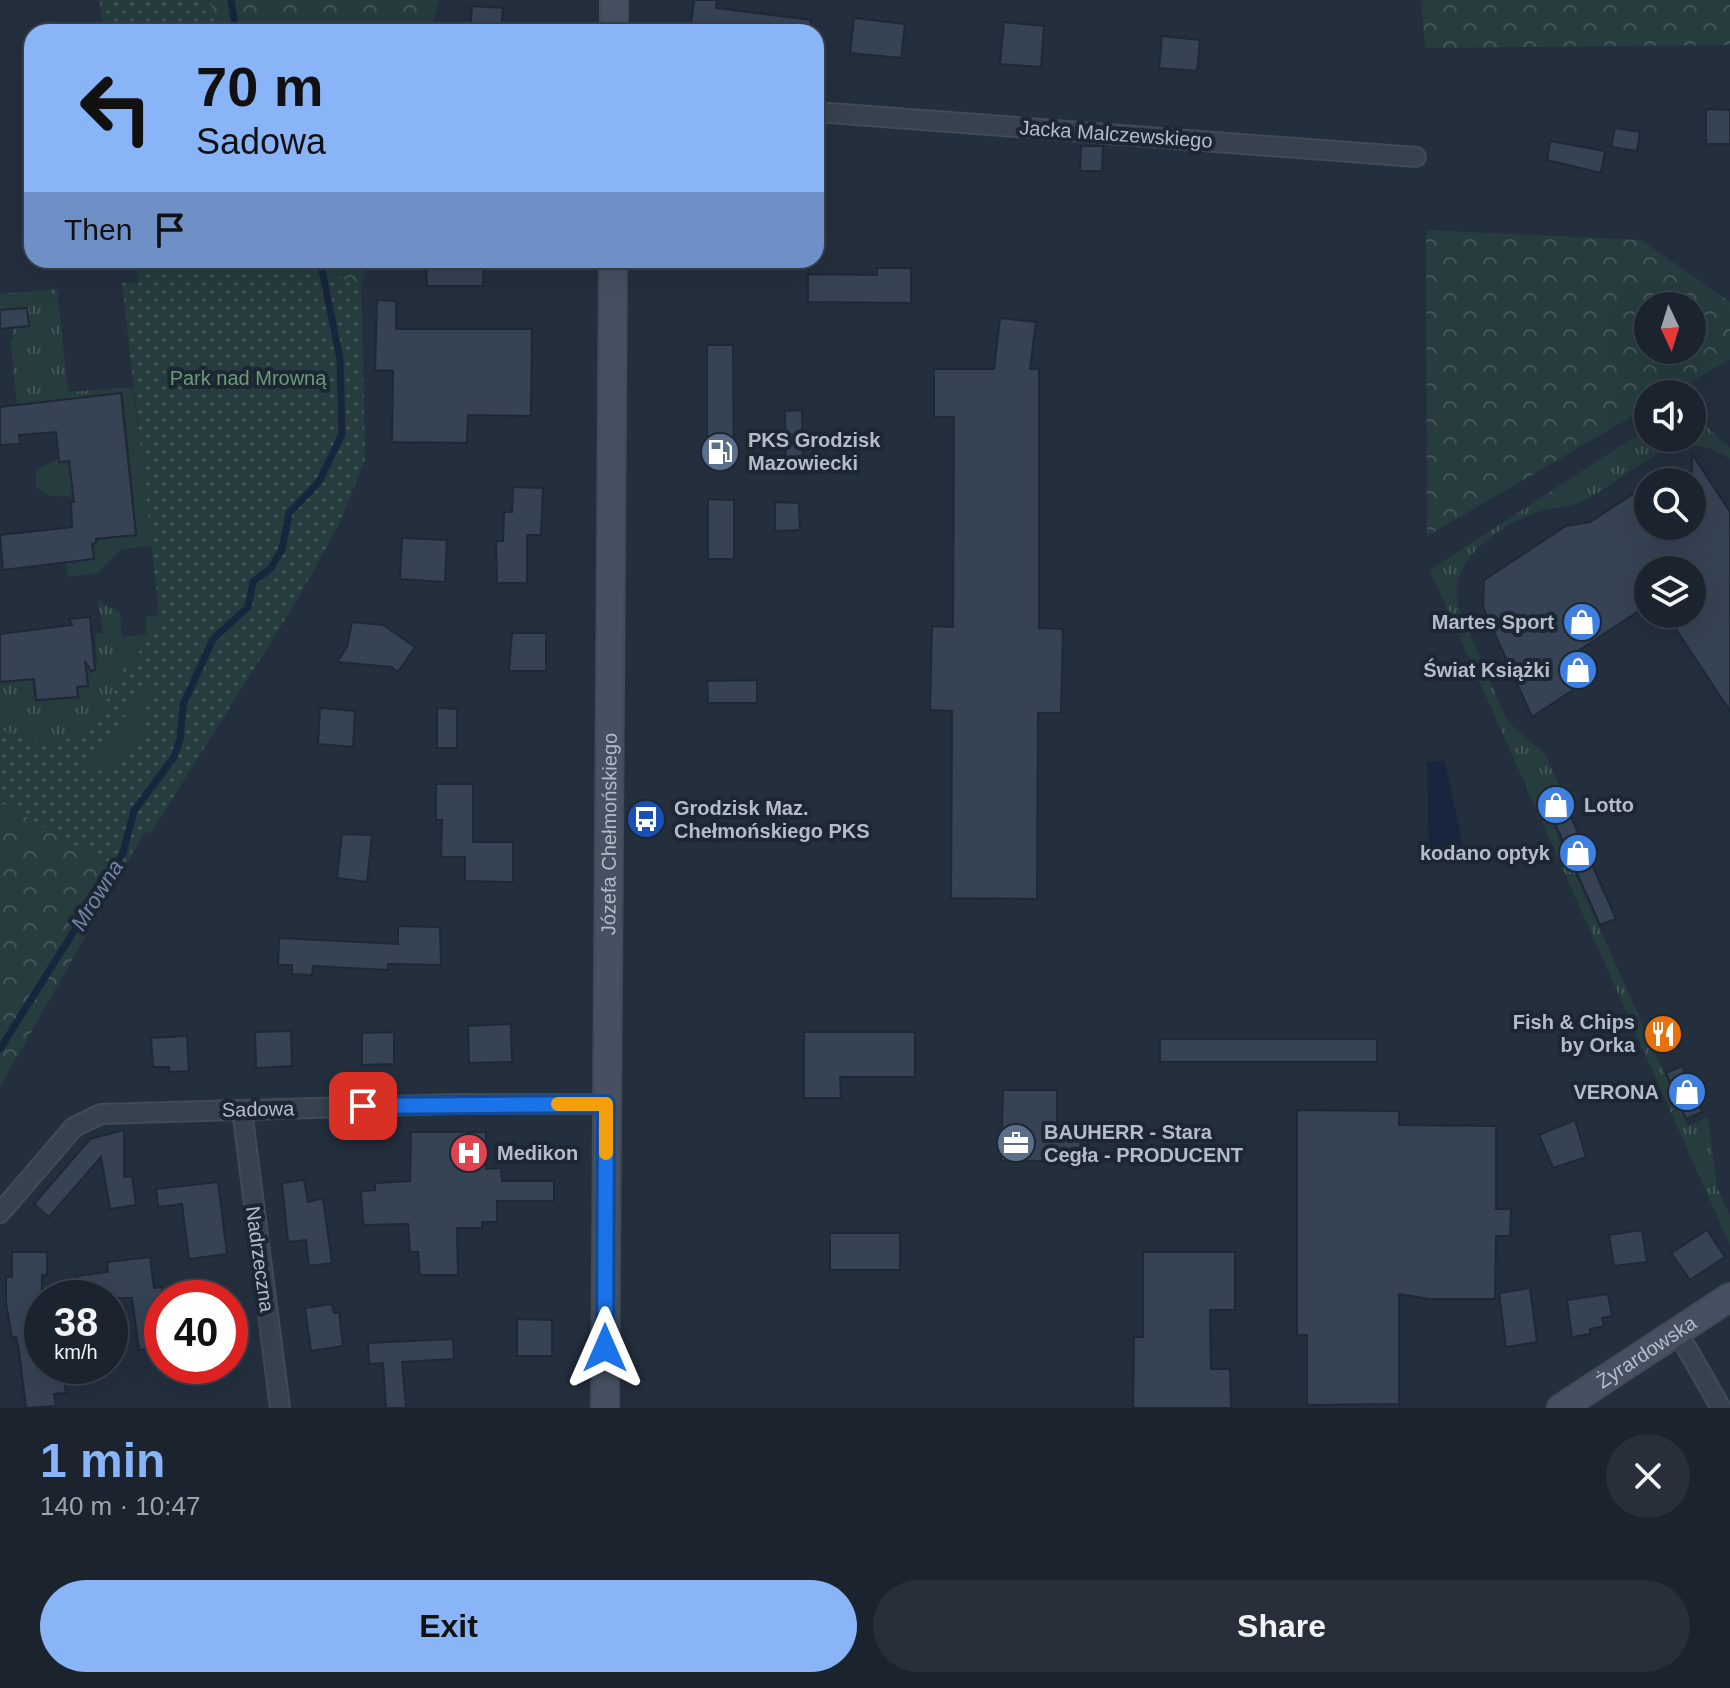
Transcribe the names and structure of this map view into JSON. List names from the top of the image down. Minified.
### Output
{"streets":{"street":["Jacka Malczewskiego","Józefa Chełmońskiego","Sadowa","Nadrzeczna","Żyrardowska"]},"crossings":[["Józefa Chełmońskiego","Sadowa"],["Sadowa","Nadrzeczna"]],"water":["Mrowna"],"parks":["Park nad Mrowną"],"places":{"fuel station":["PKS Grodzisk Mazowiecki"],"shop":["Martes Sport","Świat Książki","Lotto","kodano optyk","VERONA"],"bus stop":["Grodzisk Maz. Chełmońskiego PKS"],"restaurant":["Fish & Chips by Orka"],"office":["BAUHERR - Stara Cegła - PRODUCENT"],"hospital":["Medikon"]},"north":"bottom","page":{"turn":["70 m","Sadowa"],"then":"Then","speed":"38 km/h","limit":"40","heading":["1 min","140 m · 10:47"],"buttons":["Exit","Share"]}}
